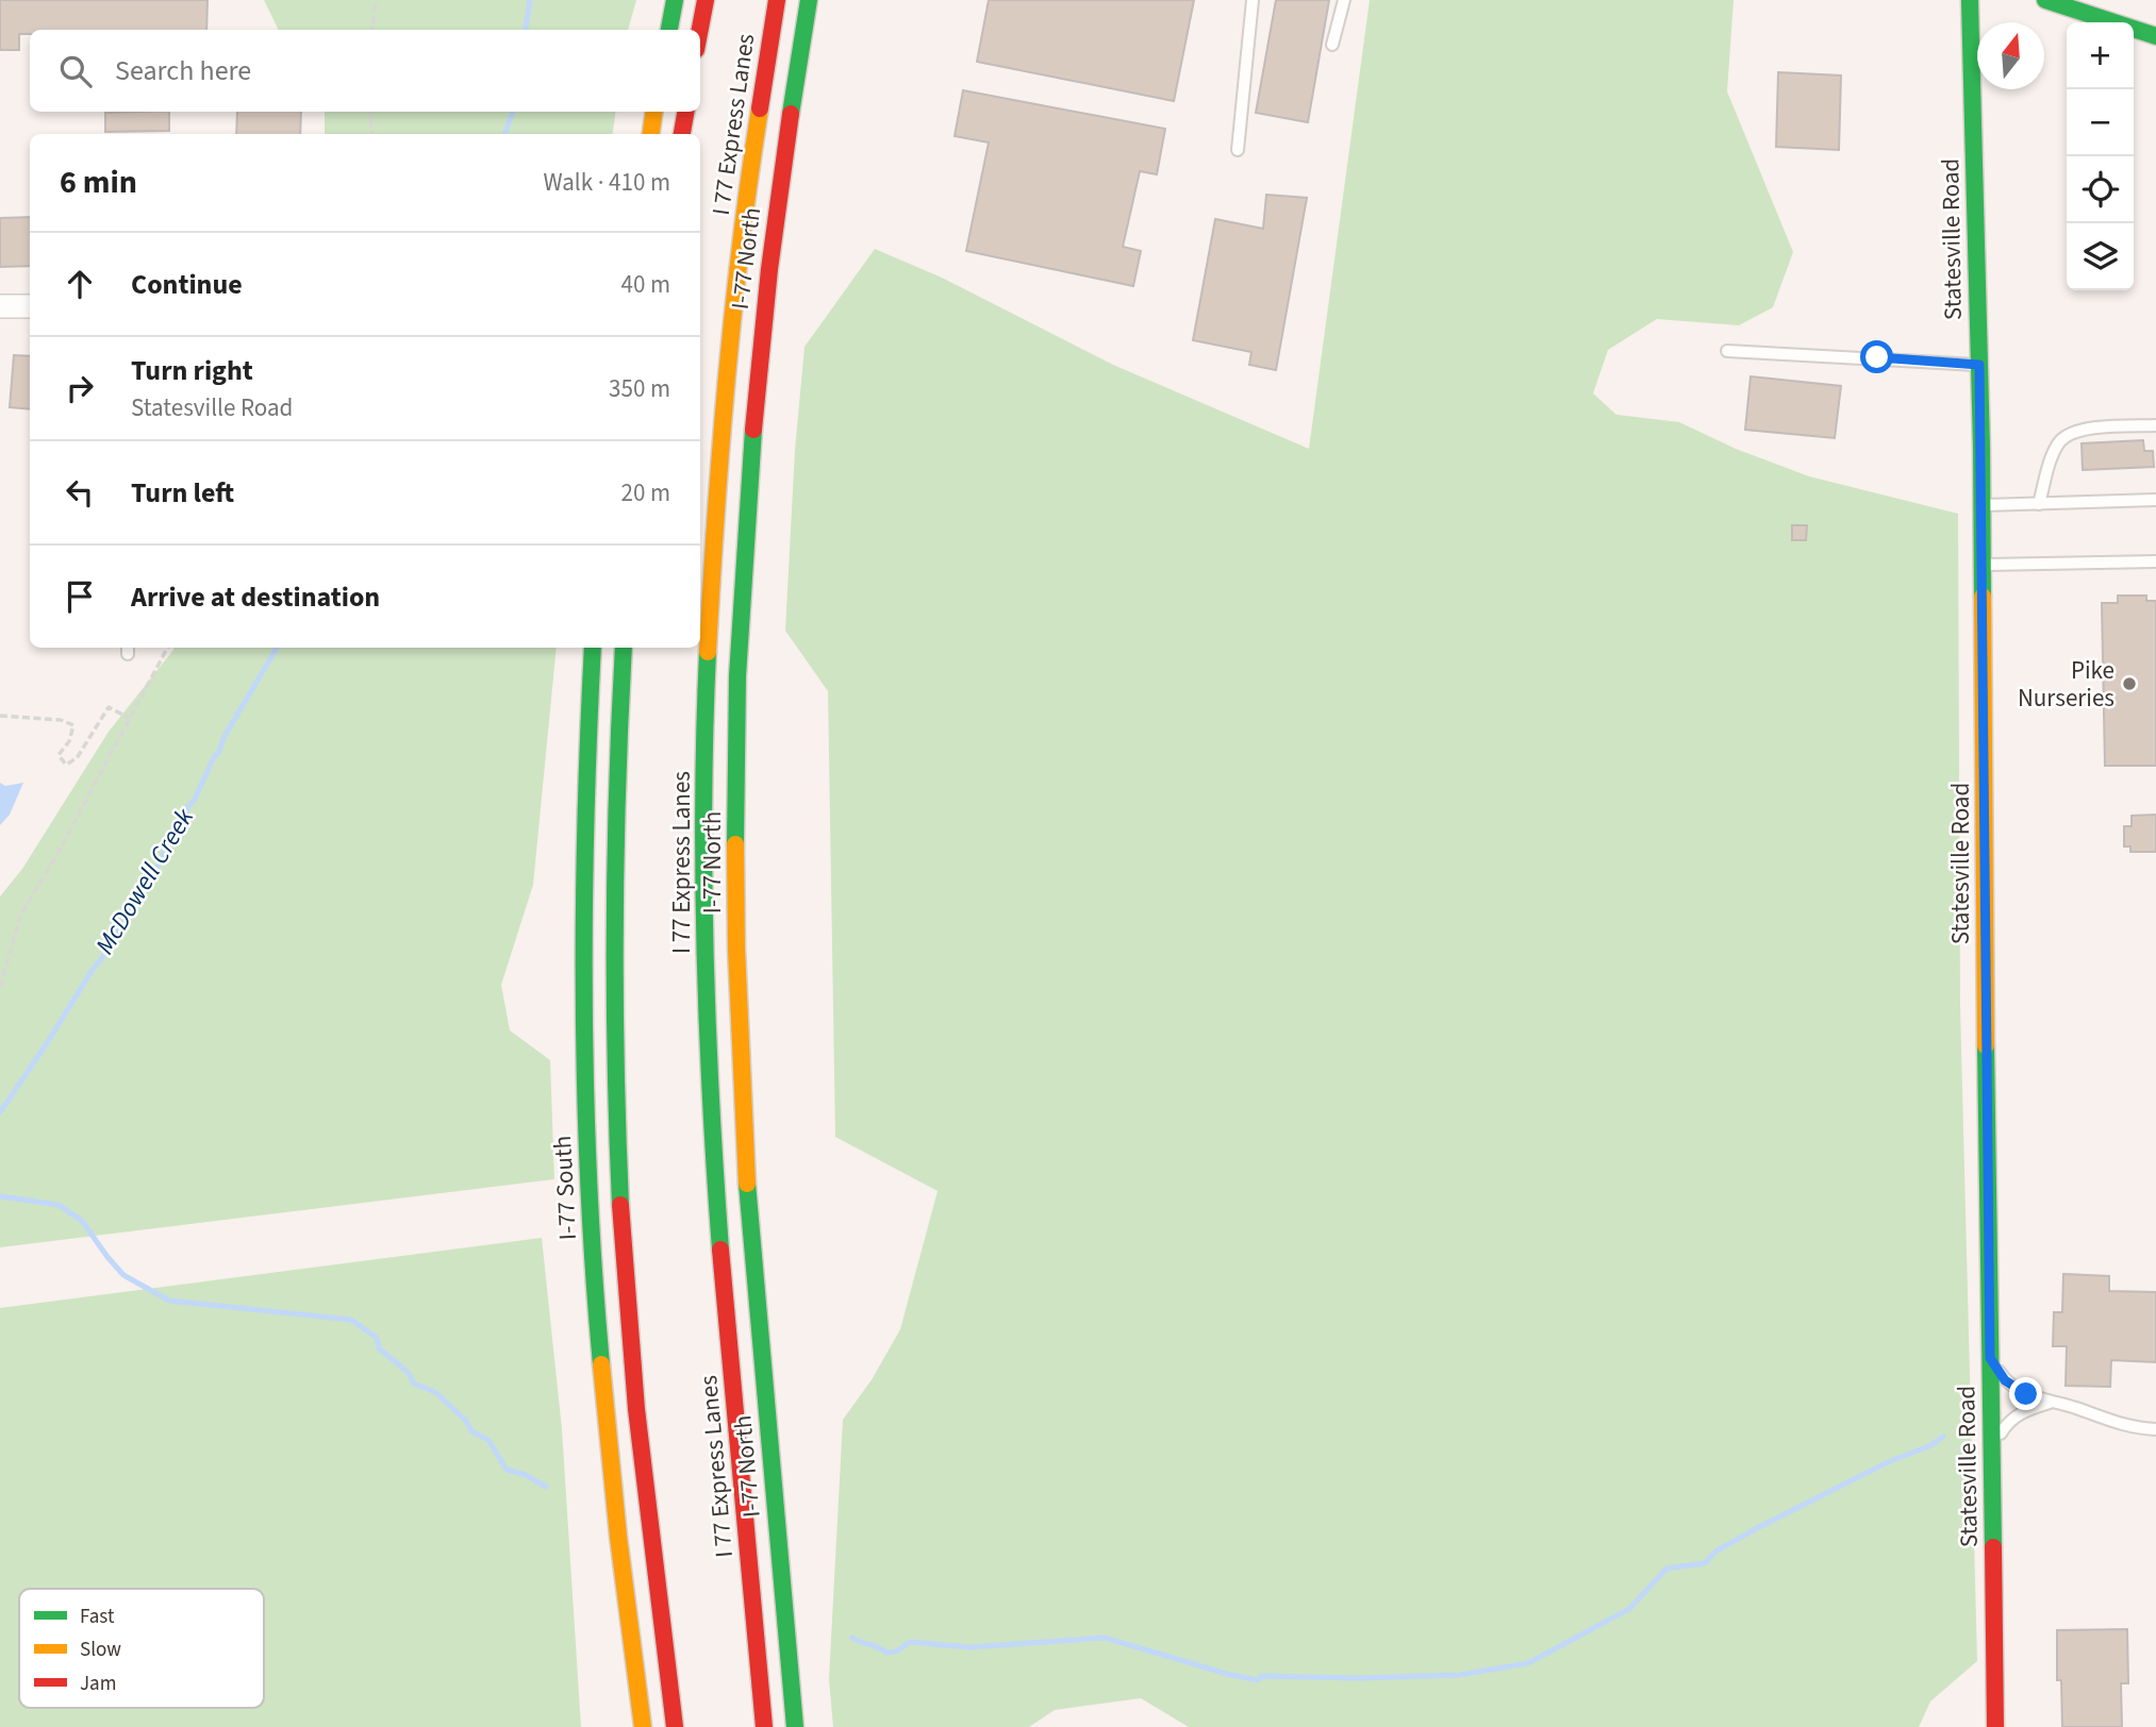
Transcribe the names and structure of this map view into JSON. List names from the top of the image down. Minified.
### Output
{"streets":{"main road":["I 77 Express Lanes","Statesville Road","I-77 North","I-77 South"]},"water":["McDowell Creek"],"places":["Pike Nurseries"],"legend":["Fast","Slow","Jam"],"north":"top","page":{"map_buttons":["+","−"],"search":"Search here","heading":["6 min","Walk · 410 m"],"list":[["Continue","40 m"],["Turn right","Statesville Road","350 m"],["Turn left","20 m"],"Arrive at destination"]}}
